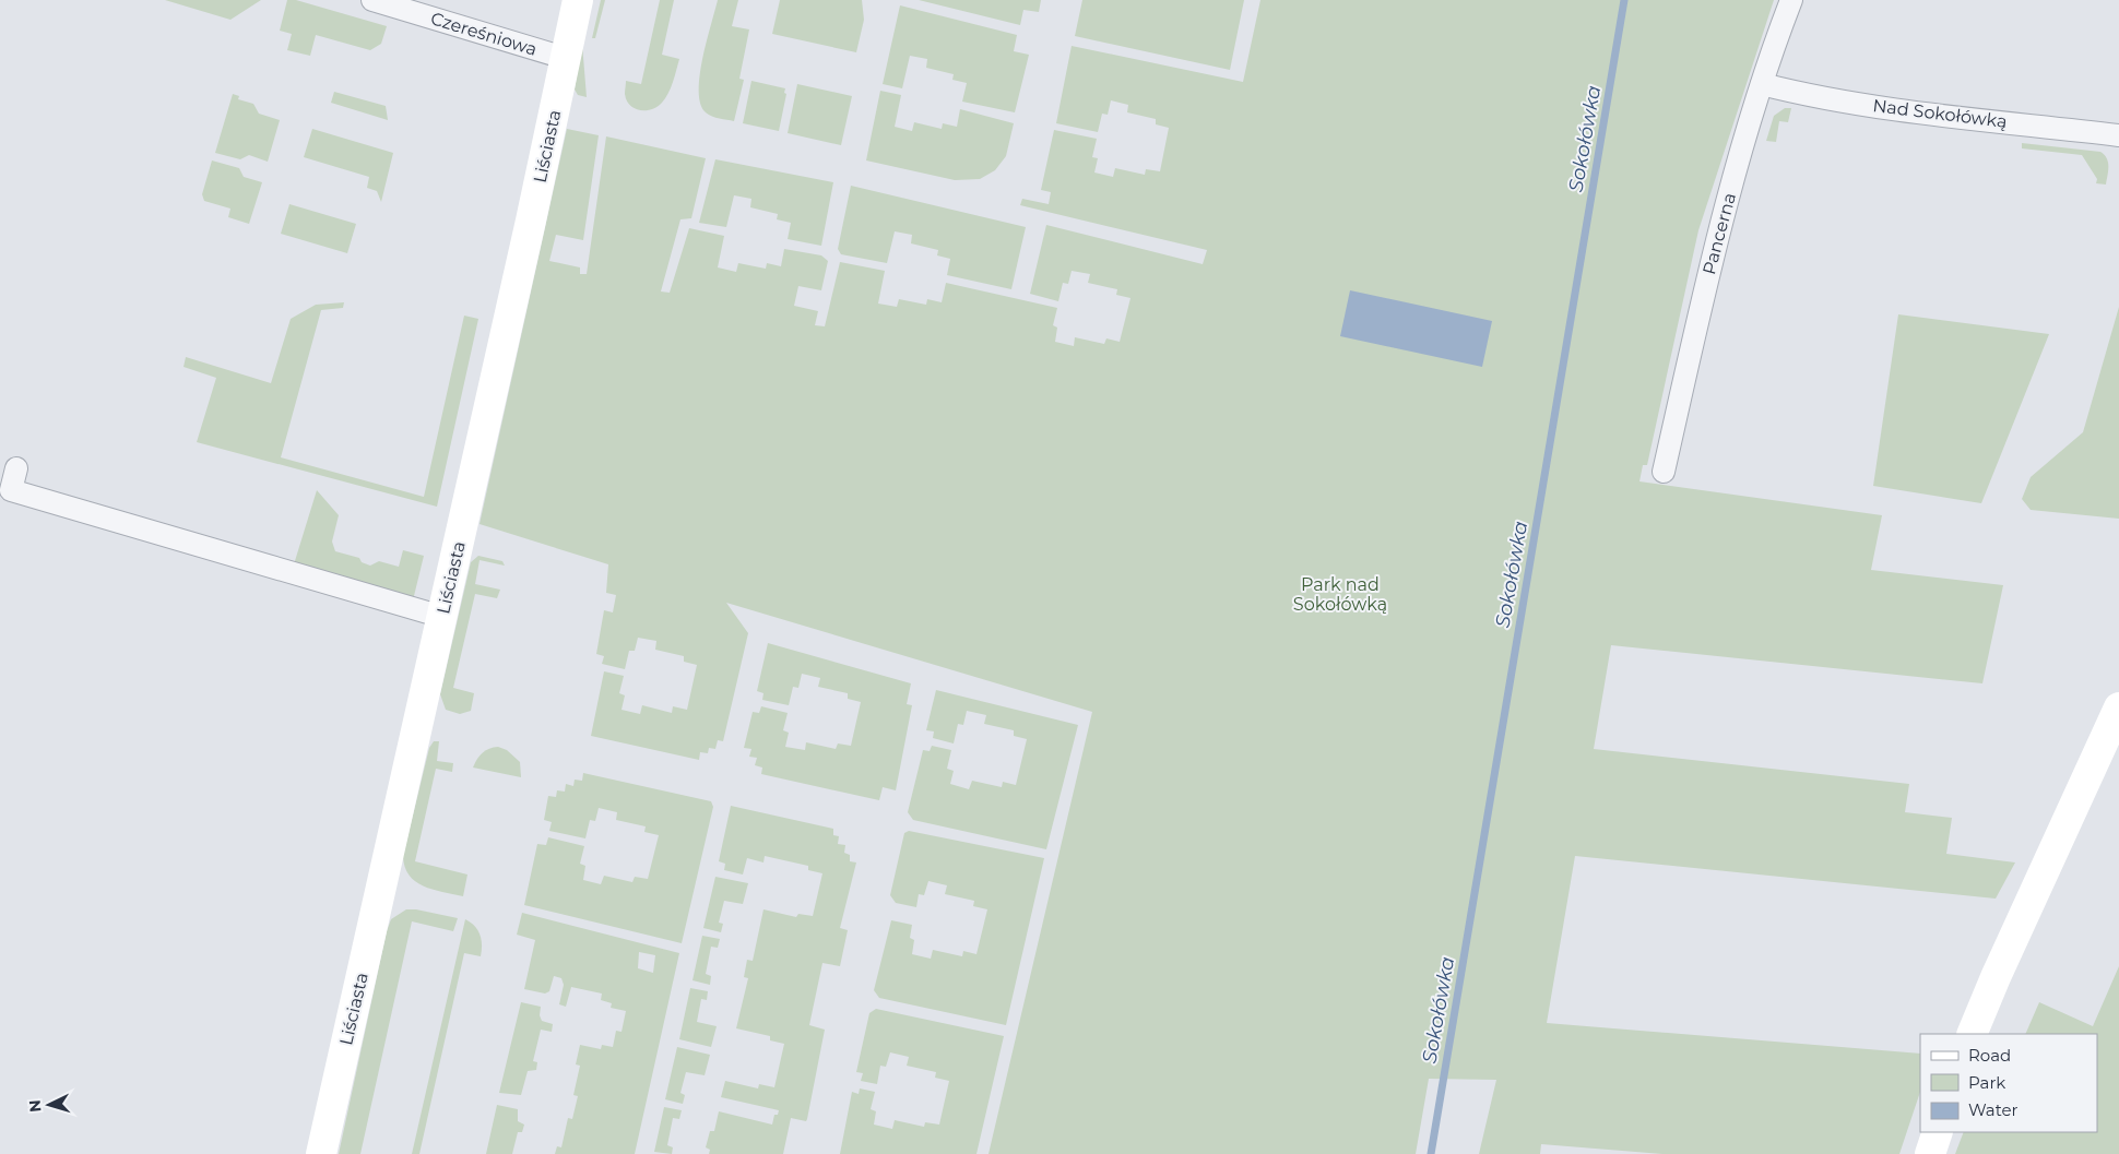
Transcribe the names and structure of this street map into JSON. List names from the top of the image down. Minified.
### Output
{"streets":{"street":["Czereśniowa","Nad Sokołówką","Liściasta","Pancerna"]},"crossings":[["Czereśniowa","Liściasta"],["Nad Sokołówką","Pancerna"]],"water":["Sokołówka"],"parks":["Park nad Sokołówką"],"legend":["Road","Park","Water"],"north":"left"}
